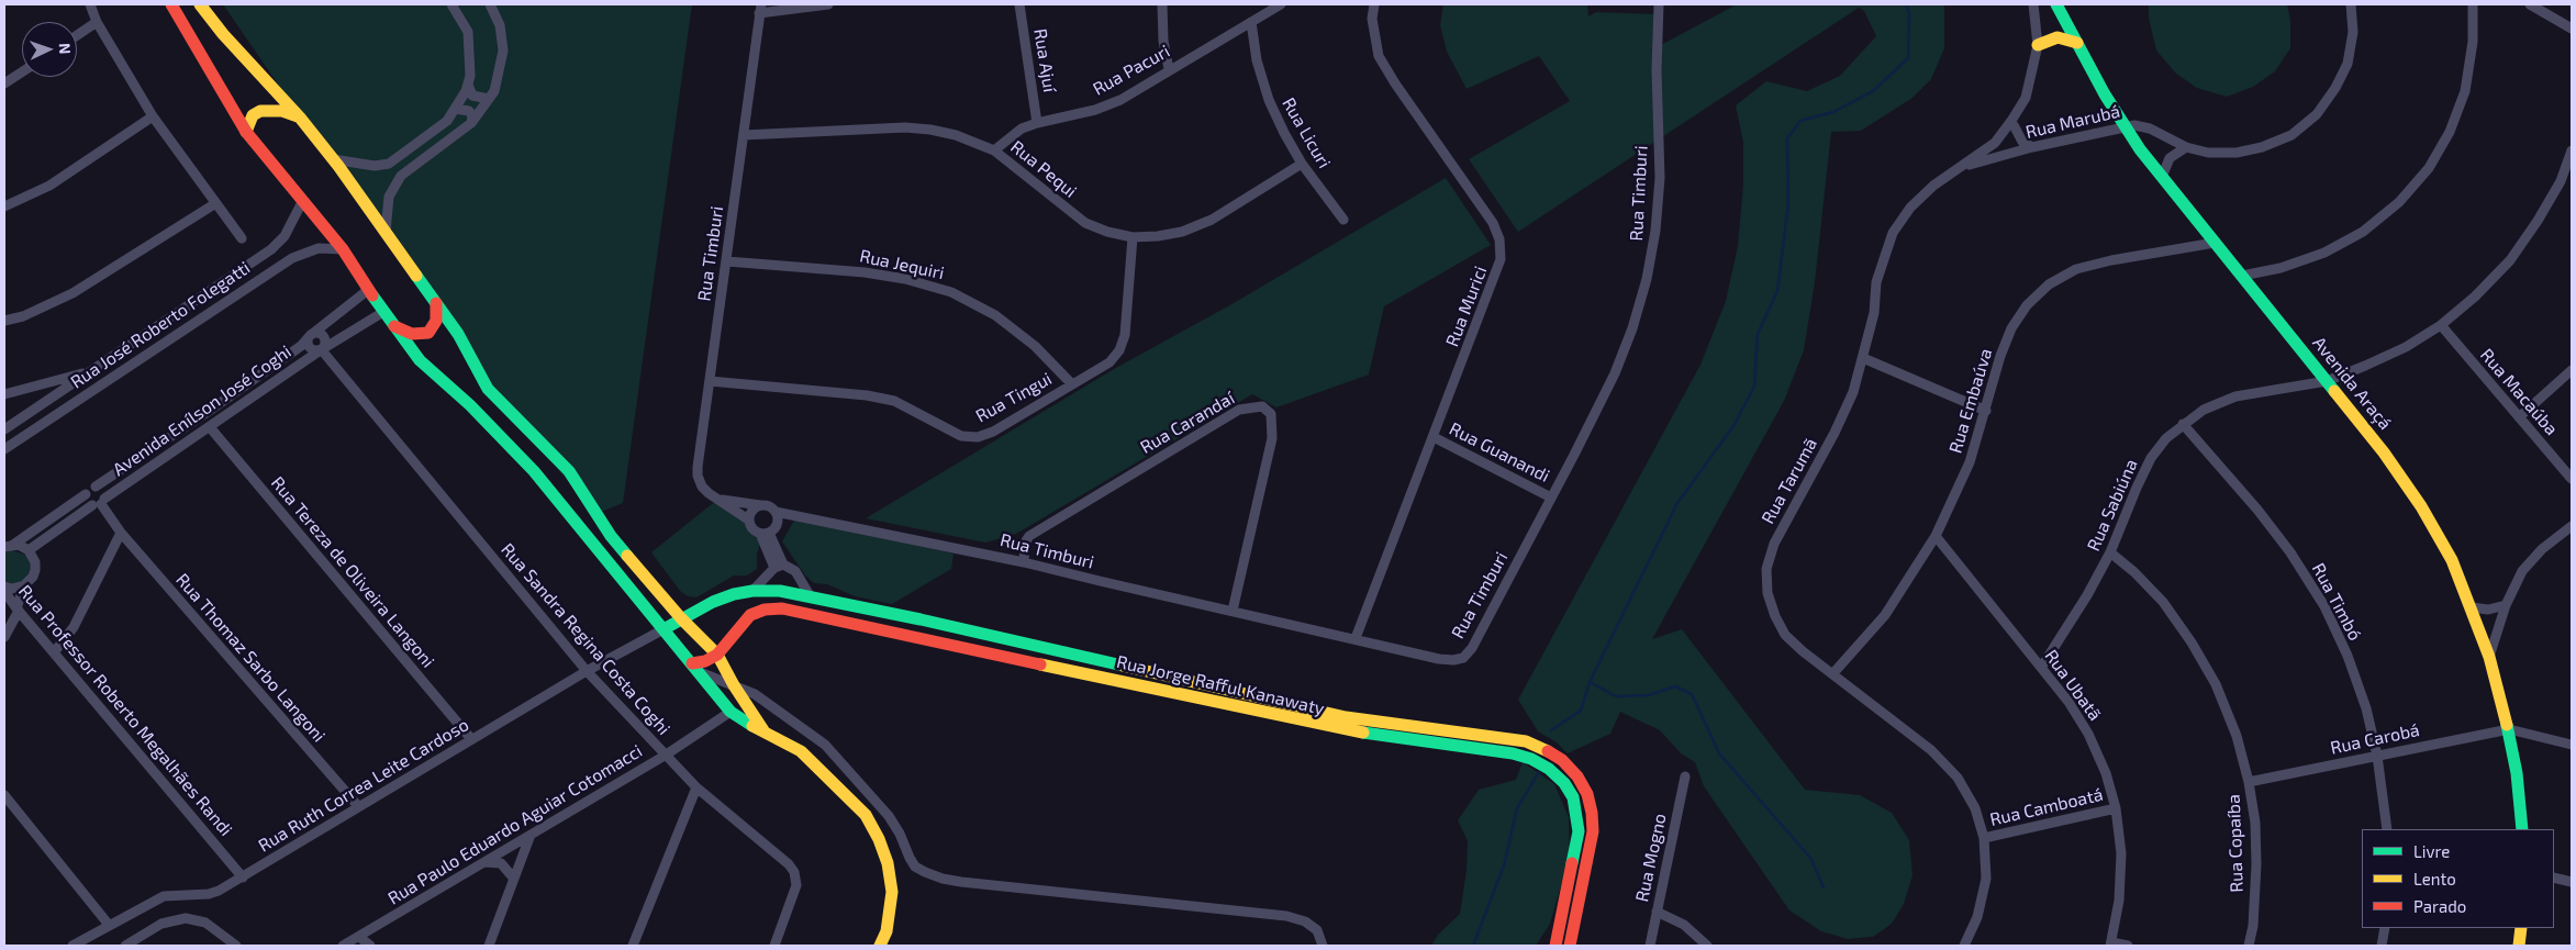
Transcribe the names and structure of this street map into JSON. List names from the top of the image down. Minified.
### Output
{"streets":{"main road":["Avenida Araçá","Rua Jorge Rafful Kanawaty"],"street":["Rua Ajuí","Rua Pacuri","Rua Marubá","Rua Licuri","Rua Pequi","Rua Timburi","Rua Jequiri","Rua Murici","Rua José Roberto Folegatti","Rua Macaúba","Rua Tingui","Rua Embaúva","Avenida Enílson José Coghi","Rua Carandaí","Rua Guanandi","Rua Tarumã","Rua Sabiúna","Rua Tereza de Oliveira Langoni","Rua Timbó","Rua Sandra Regina Costa Coghi","Rua Thomaz Sarbo Langoni","Rua Ubatã","Rua Professor Roberto Megalhães Randi","Rua Carobá","Rua Ruth Correa Leite Cardoso","Rua Camboatá","Rua Paulo Eduardo Aguiar Cotomacci","Rua Copaíba","Rua Mogno"]},"crossings":[["Rua Ajuí","Rua Pacuri"],["Rua Pacuri","Rua Licuri"],["Rua Pacuri","Rua Pequi"],["Rua Marubá","Avenida Araçá"],["Rua Marubá","Rua Tarumã"],["Rua Licuri","Rua Pequi"],["Rua Pequi","Rua Timburi"],["Rua Pequi","Rua Tingui"],["Rua Timburi","Rua Jequiri"],["Rua Timburi","Rua Murici"],["Rua Timburi","Rua Tingui"],["Rua Timburi","Rua Carandaí"],["Rua Timburi","Rua Guanandi"],["Rua Jequiri","Rua Tingui"],["Rua Murici","Rua Guanandi"],["Avenida Araçá","Rua Embaúva"],["Avenida Araçá","Rua Sabiúna"],["Avenida Araçá","Rua Carobá"],["Rua Macaúba","Rua Sabiúna"],["Rua Embaúva","Rua Tarumã"],["Rua Embaúva","Rua Ubatã"],["Avenida Enílson José Coghi","Rua Tereza de Oliveira Langoni"],["Avenida Enílson José Coghi","Rua Sandra Regina Costa Coghi"],["Avenida Enílson José Coghi","Rua Thomaz Sarbo Langoni"],["Rua Tarumã","Rua Camboatá"],["Rua Sabiúna","Rua Timbó"],["Rua Sabiúna","Rua Ubatã"],["Rua Sabiúna","Rua Copaíba"],["Rua Tereza de Oliveira Langoni","Rua Ruth Correa Leite Cardoso"],["Rua Timbó","Rua Carobá"],["Rua Sandra Regina Costa Coghi","Rua Ruth Correa Leite Cardoso"],["Rua Sandra Regina Costa Coghi","Rua Paulo Eduardo Aguiar Cotomacci"],["Rua Thomaz Sarbo Langoni","Rua Ruth Correa Leite Cardoso"],["Rua Jorge Rafful Kanawaty","Rua Ruth Correa Leite Cardoso"],["Rua Ubatã","Rua Camboatá"],["Rua Professor Roberto Megalhães Randi","Rua Ruth Correa Leite Cardoso"],["Rua Carobá","Rua Copaíba"]],"legend":["Livre","Lento","Parado"],"north":"right"}
